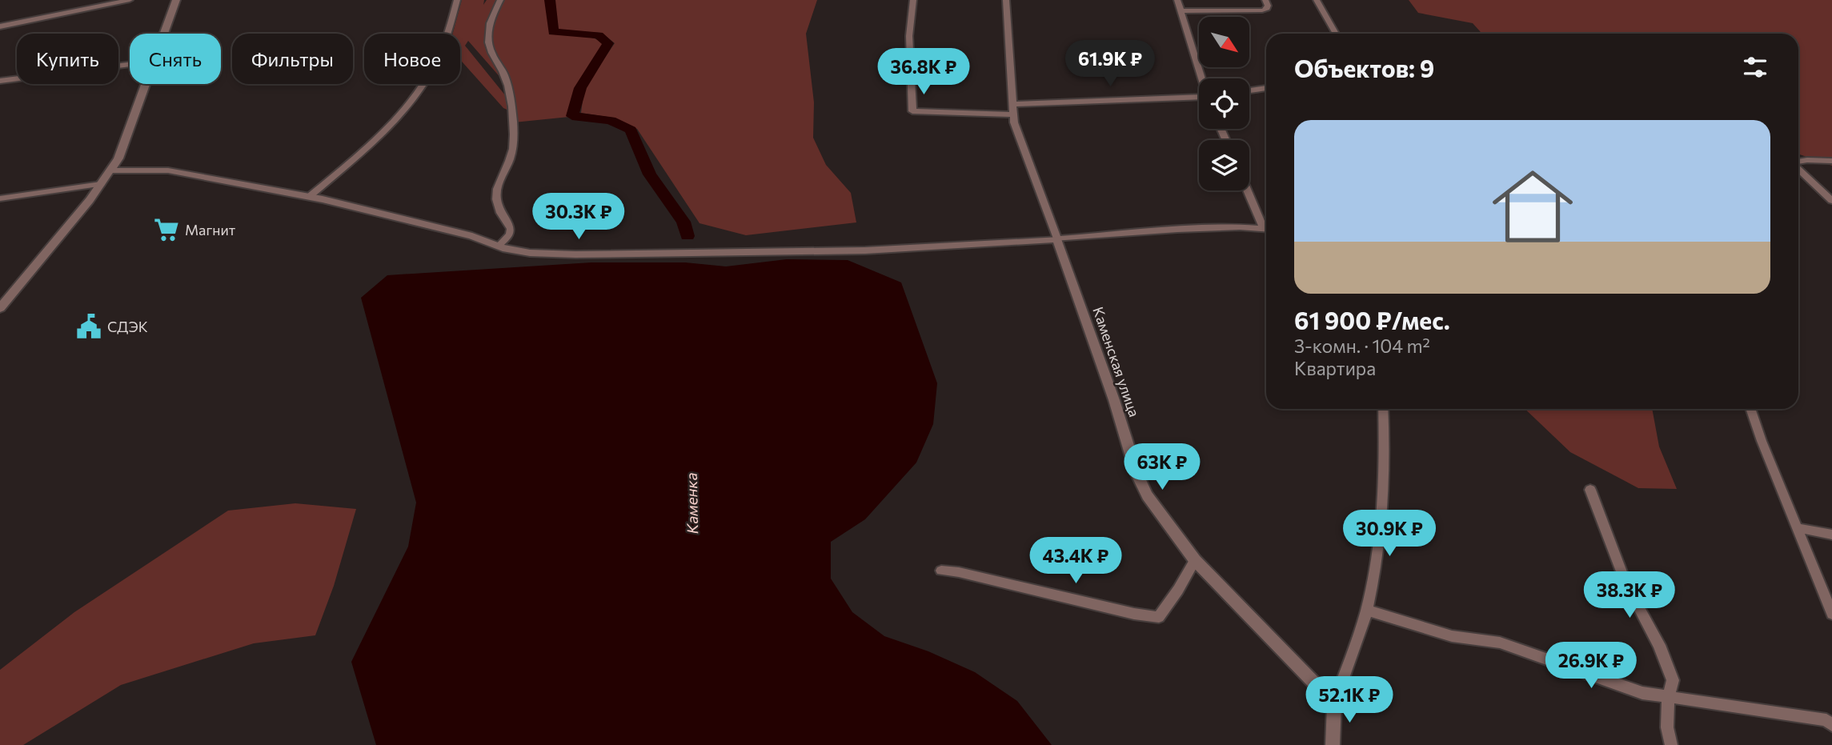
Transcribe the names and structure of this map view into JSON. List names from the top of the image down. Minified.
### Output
{"streets":{"street":["Каменская улица"]},"water":["Каменка"],"places":{"supermarket":["Магнит"],"public building":["СДЭК"]},"north":"bottom right","page":{"chip":["Купить","Снять","Фильтры","Новое"],"heading":"Объектов: 9","price":["61.9K ₽","36.8K ₽","30.3K ₽","63K ₽","30.9K ₽","43.4K ₽","38.3K ₽","26.9K ₽","52.1K ₽"],"list":[{"name":"61 900 ₽/мес.","note":"3-комн. · 104 m² · Квартира"}]}}
